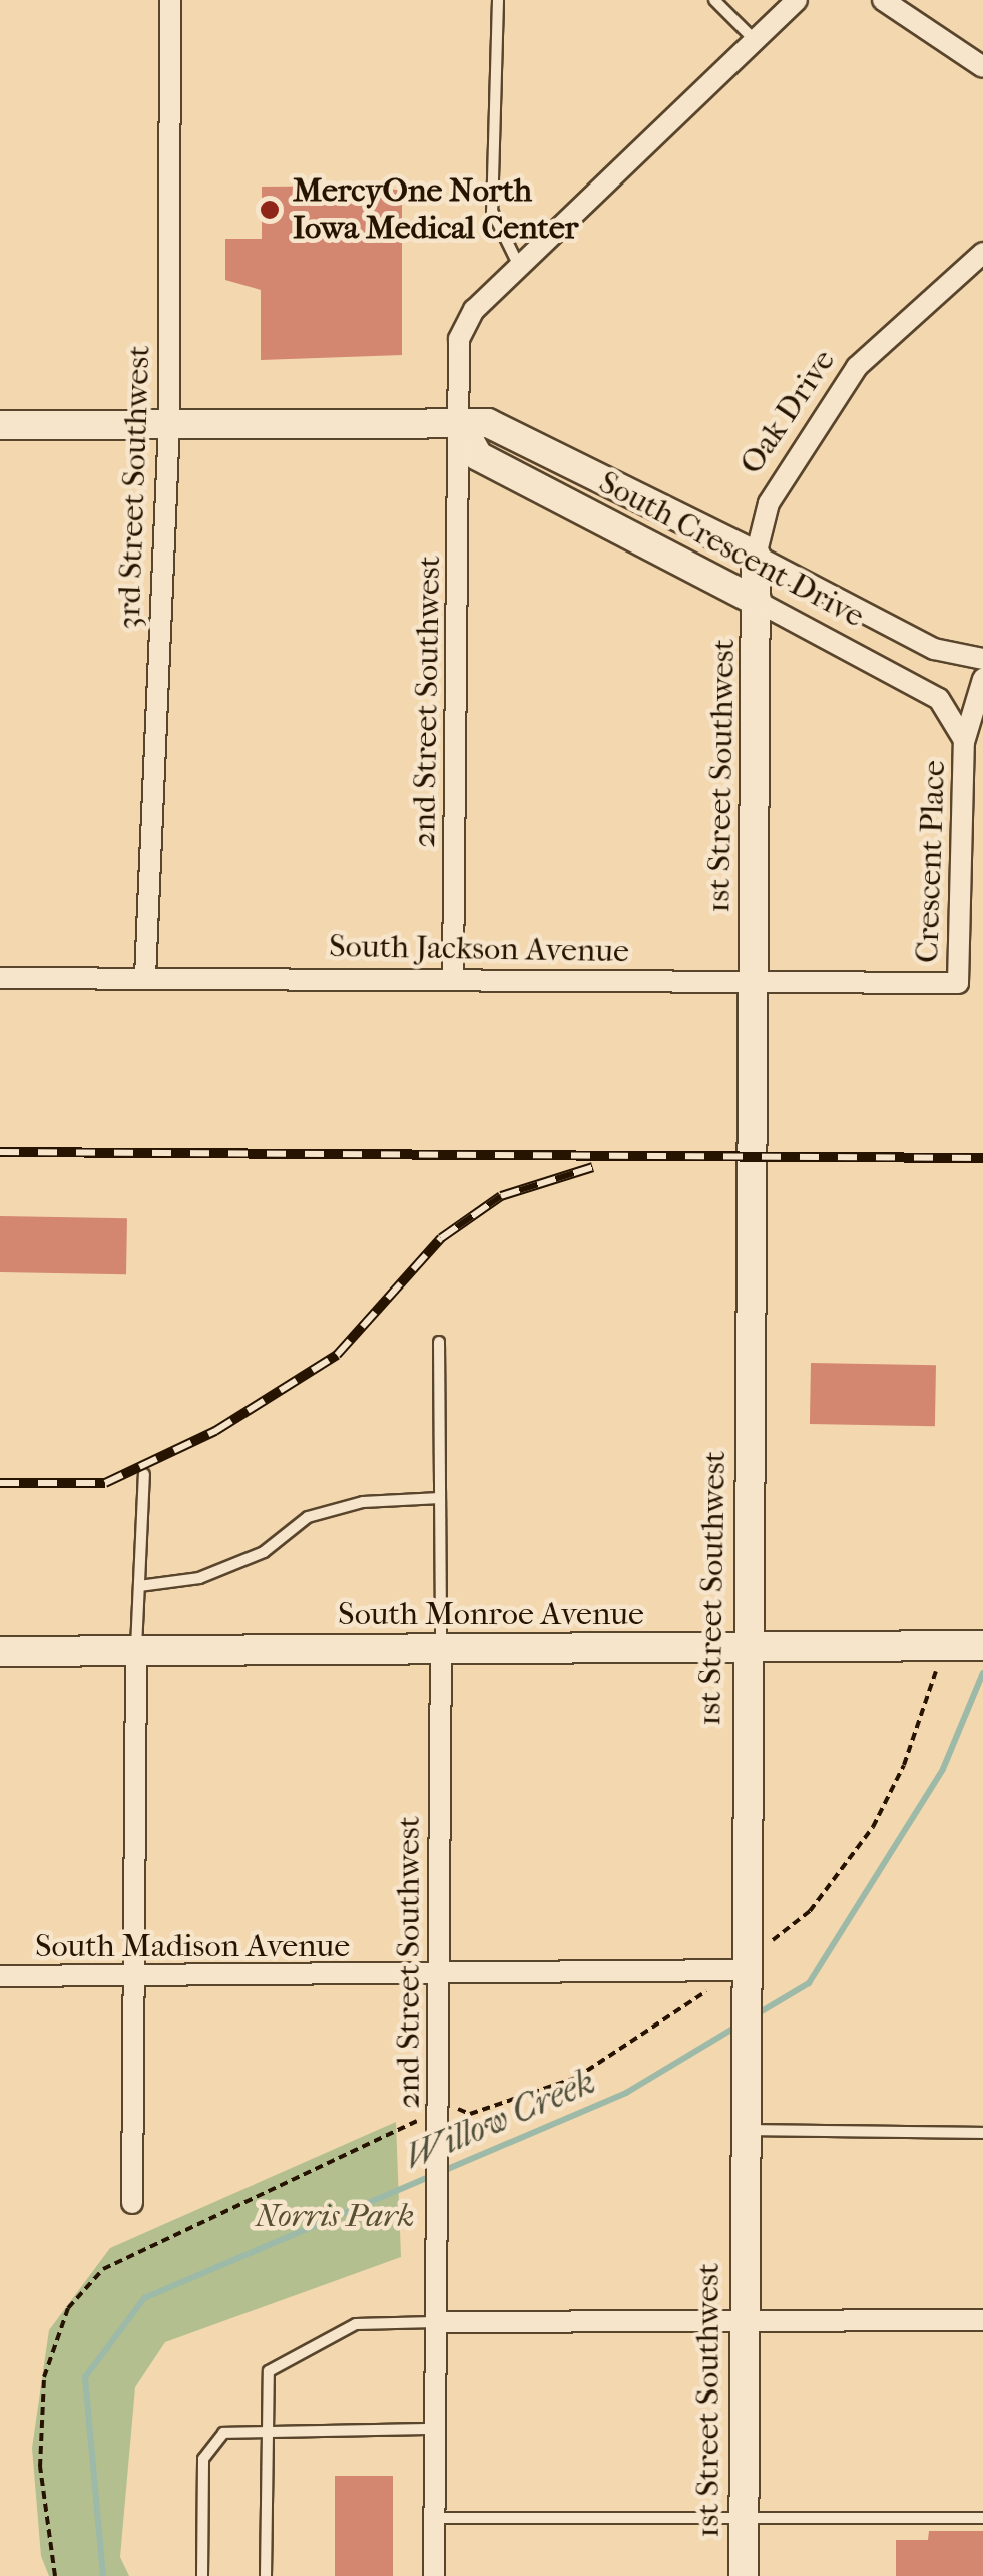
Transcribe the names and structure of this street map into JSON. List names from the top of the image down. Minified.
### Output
{"streets":{"main road":["Oak Drive","South Crescent Drive","1st Street Southwest","South Monroe Avenue"],"street":["3rd Street Southwest","2nd Street Southwest","Crescent Place","South Jackson Avenue","South Madison Avenue"]},"crossings":[["Oak Drive","South Crescent Drive"],["Oak Drive","1st Street Southwest"],["3rd Street Southwest","South Crescent Drive"],["3rd Street Southwest","South Jackson Avenue"],["South Crescent Drive","2nd Street Southwest"],["South Crescent Drive","1st Street Southwest"],["South Crescent Drive","Crescent Place"],["2nd Street Southwest","South Jackson Avenue"],["2nd Street Southwest","South Monroe Avenue"],["2nd Street Southwest","South Madison Avenue"],["1st Street Southwest","South Jackson Avenue"],["1st Street Southwest","South Monroe Avenue"],["1st Street Southwest","South Madison Avenue"],["Crescent Place","South Jackson Avenue"]],"water":["Willow Creek"],"parks":["Norris Park"],"places":["MercyOne North Iowa Medical Center"]}
